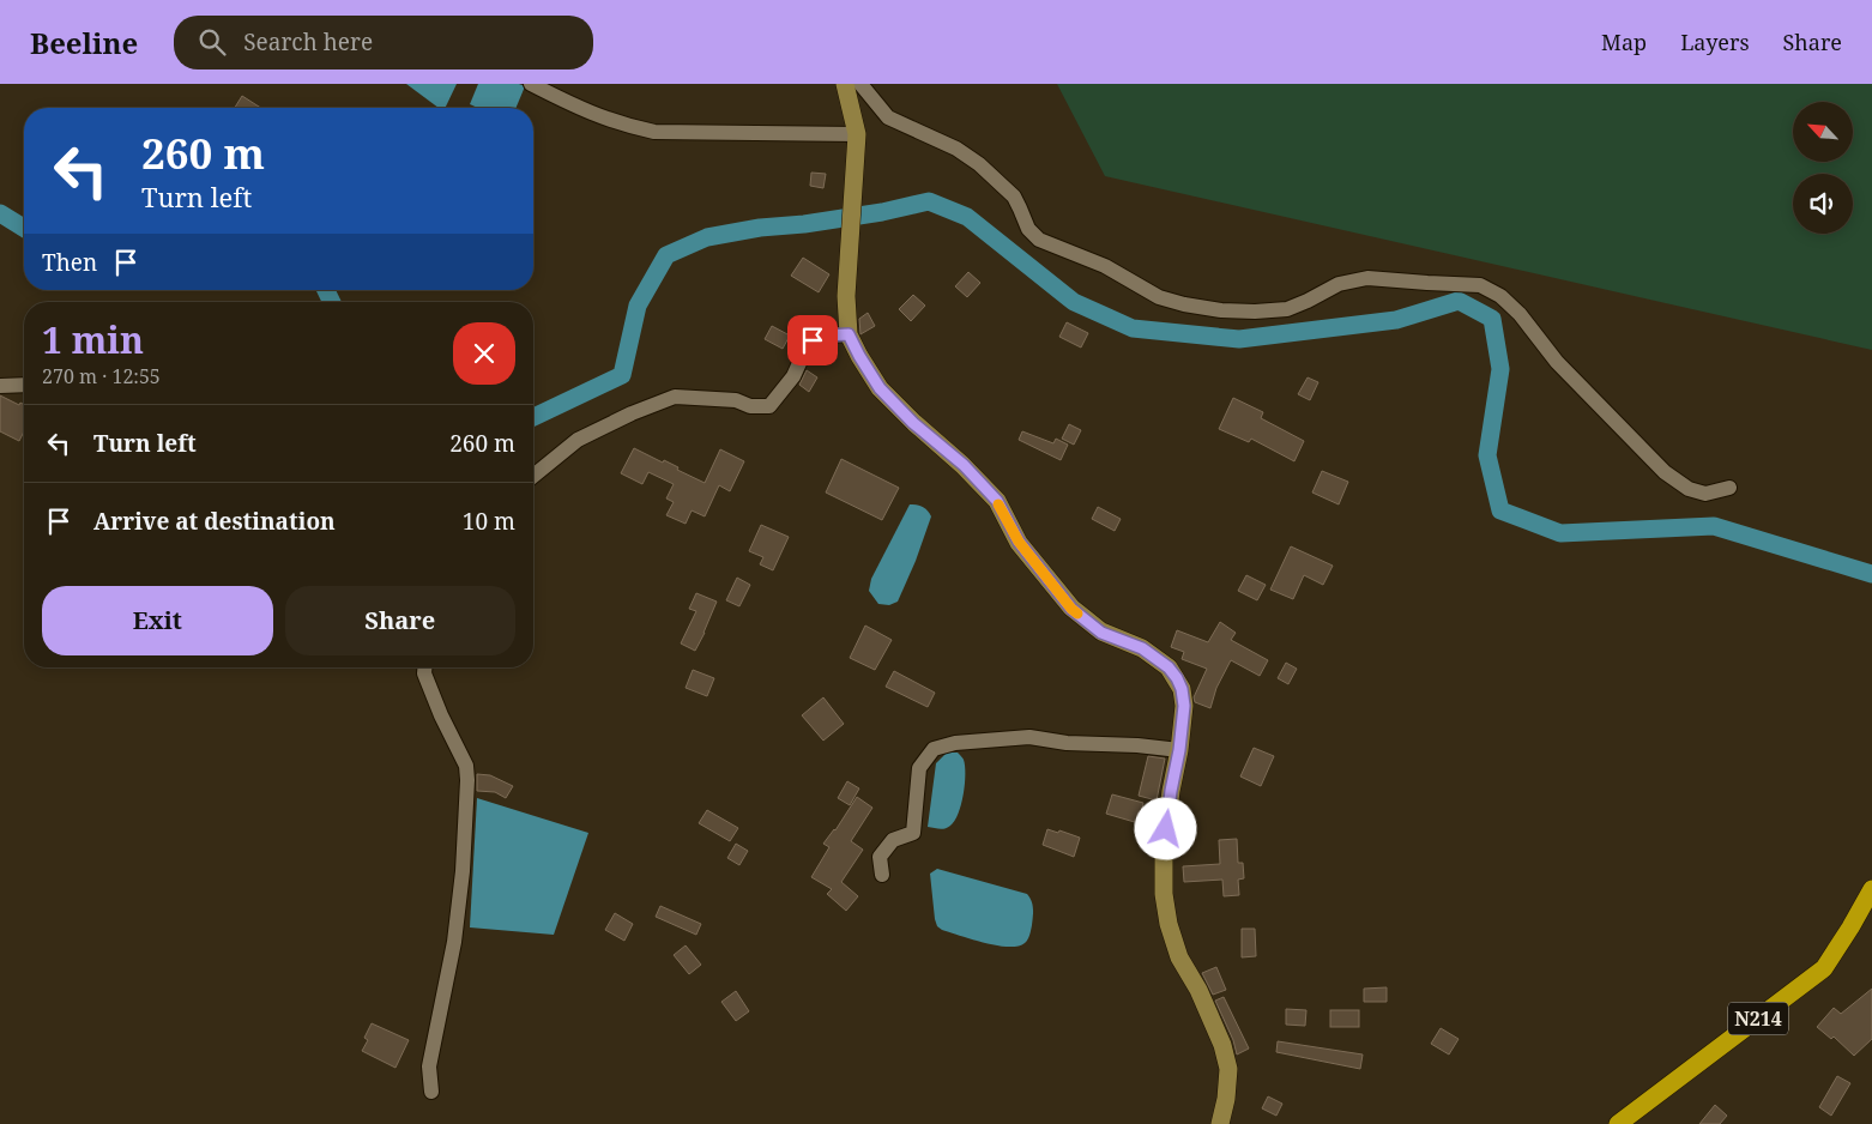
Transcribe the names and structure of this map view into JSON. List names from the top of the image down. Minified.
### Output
{"streets":{"highway":["N214"]},"north":"top left","page":{"header":"Beeline","search":"Search here","nav":["Map","Layers","Share"],"turn":["260 m","Turn left"],"then":"Then","heading":["1 min","270 m · 12:55"],"list":[{"name":"Turn left","value":"260 m"},{"name":"Arrive at destination","value":"10 m"}],"buttons":["Exit","Share"]}}
